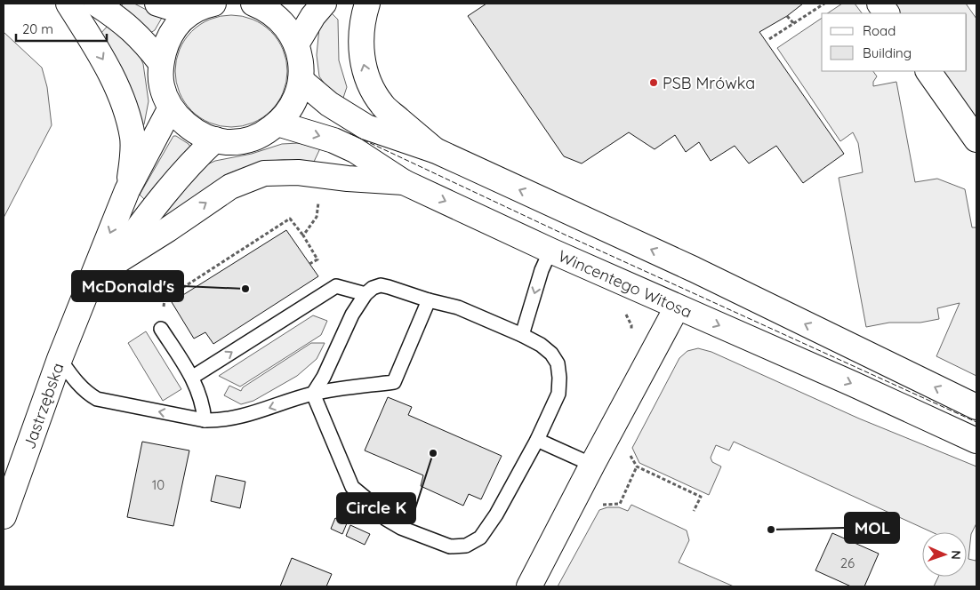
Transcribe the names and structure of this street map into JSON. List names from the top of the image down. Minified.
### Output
{"streets":{"main road":["Wincentego Witosa","Jastrzębska"]},"places":["PSB Mrówka","McDonald's","Circle K","MOL"],"house_numbers":["10","26"],"legend":["Road","Building"],"scale_bar":"20 m","north":"right"}
